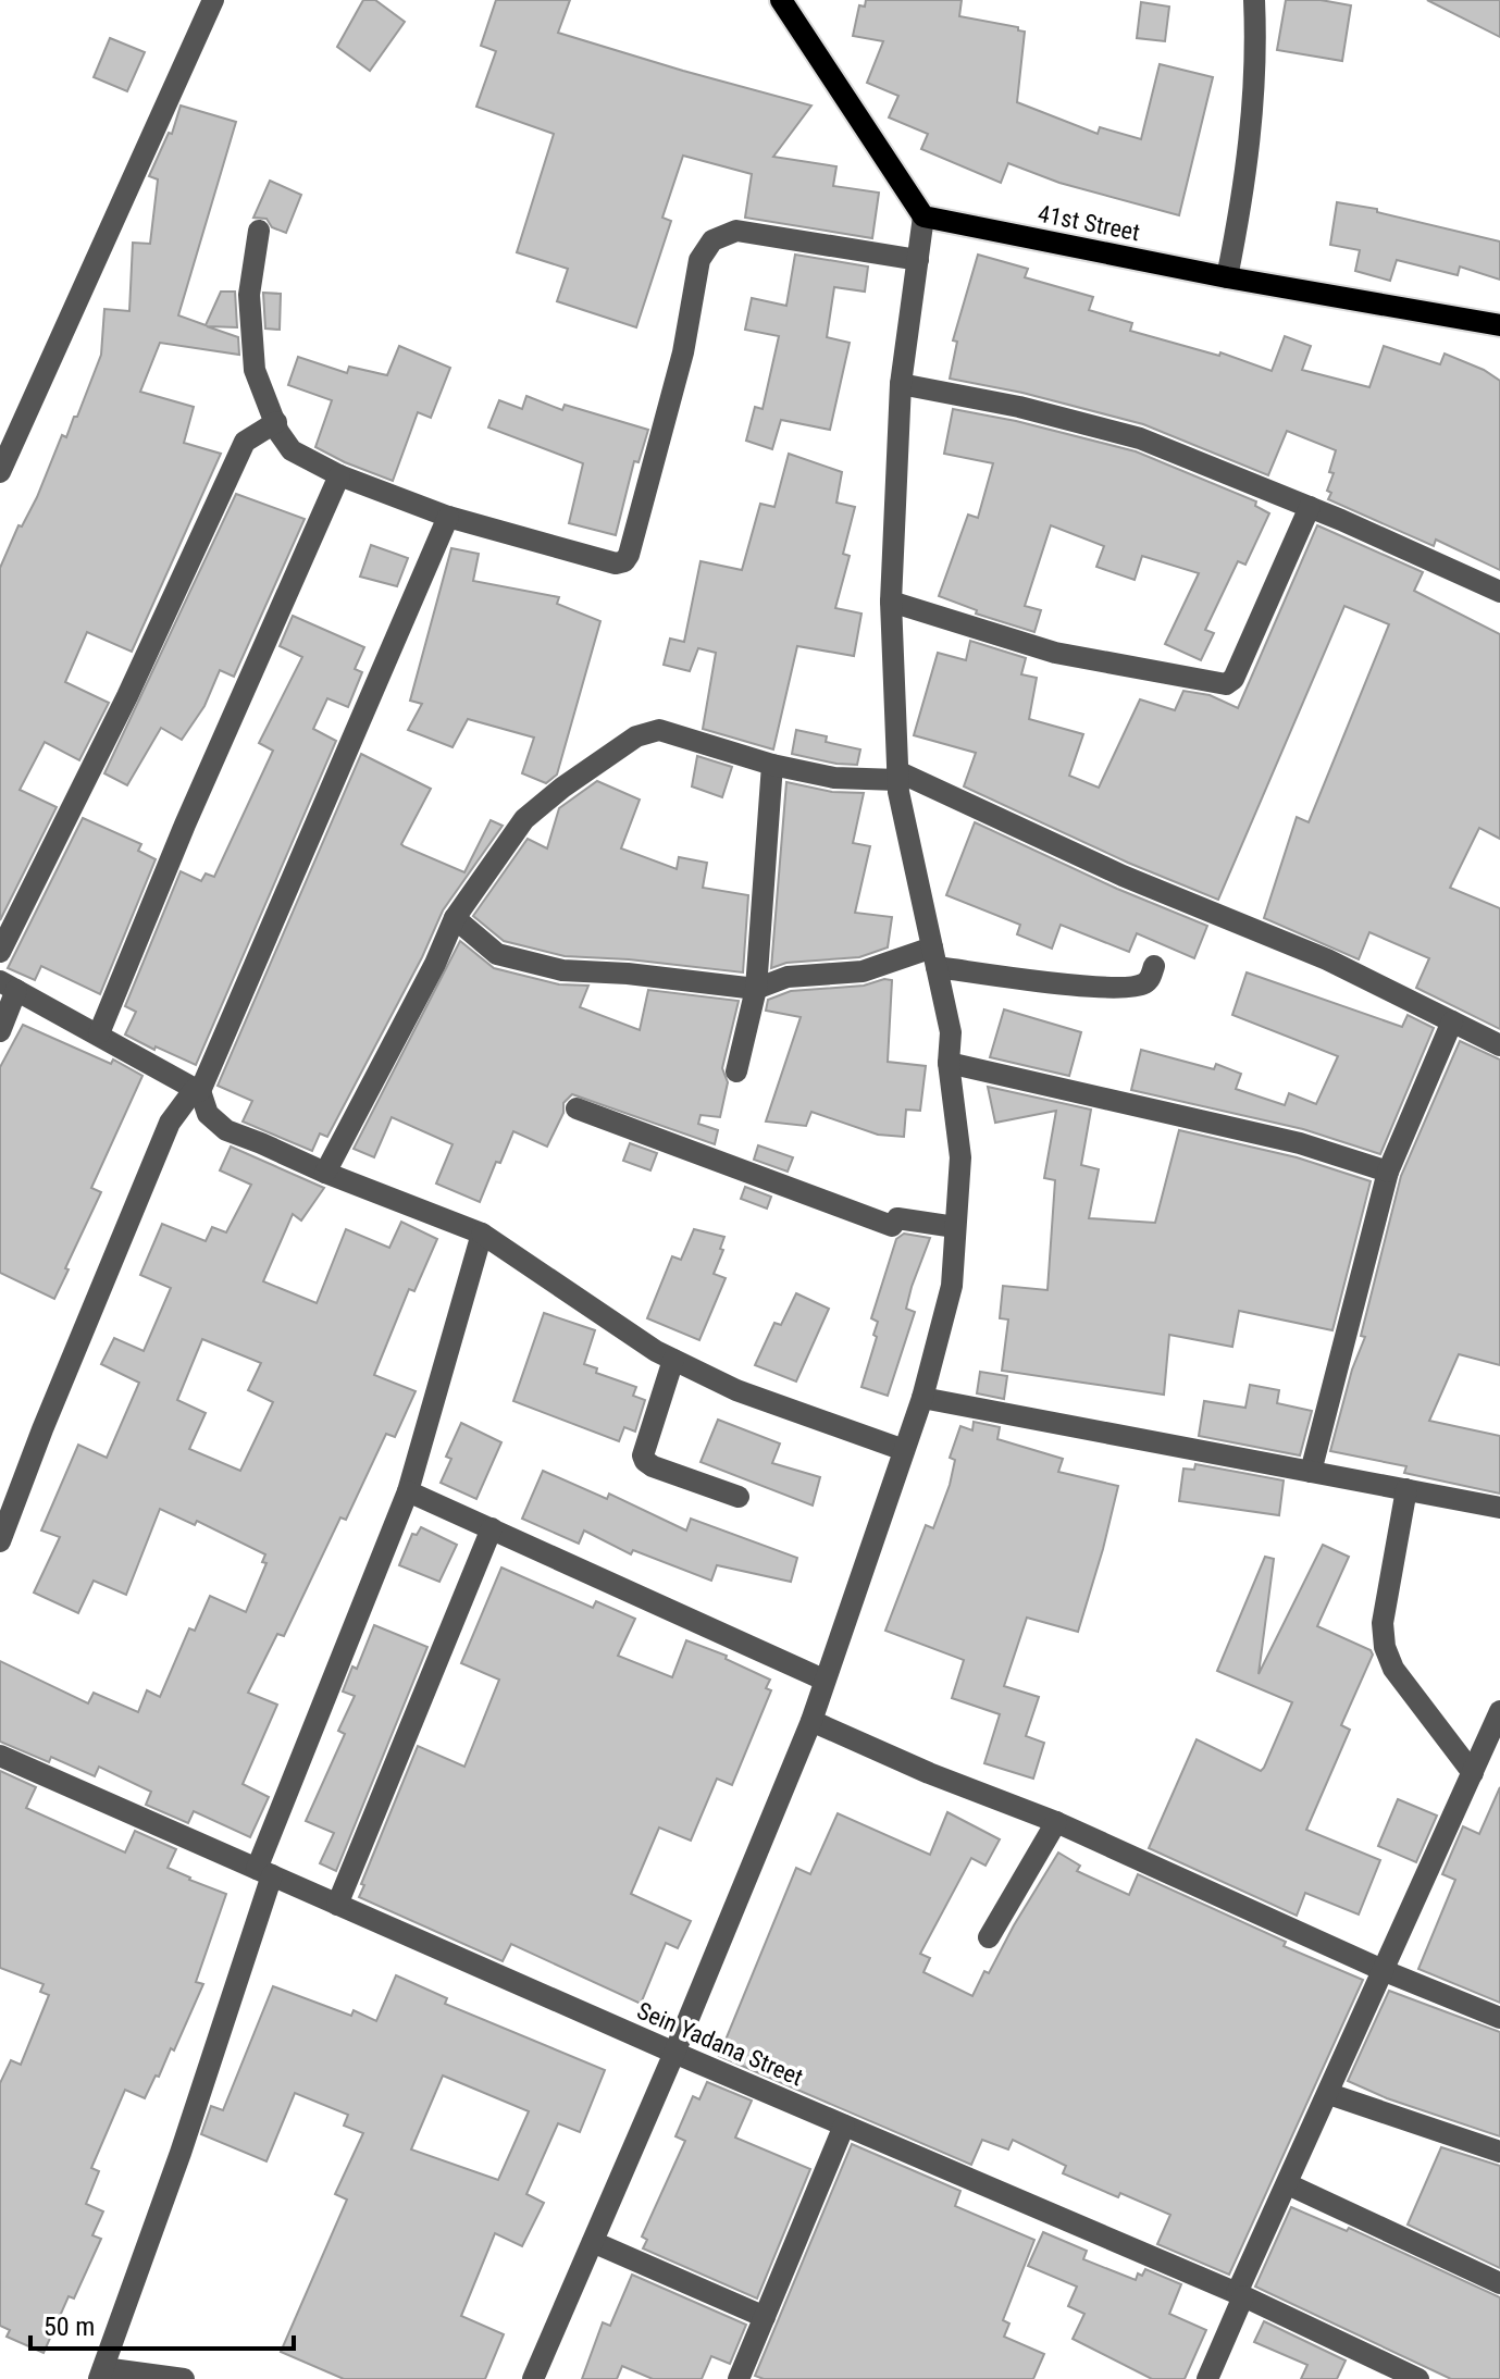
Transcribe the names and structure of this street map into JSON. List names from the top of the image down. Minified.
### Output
{"streets":{"main road":["41st Street"],"street":["Sein Yadana Street"]},"scale_bar":"50 m"}
